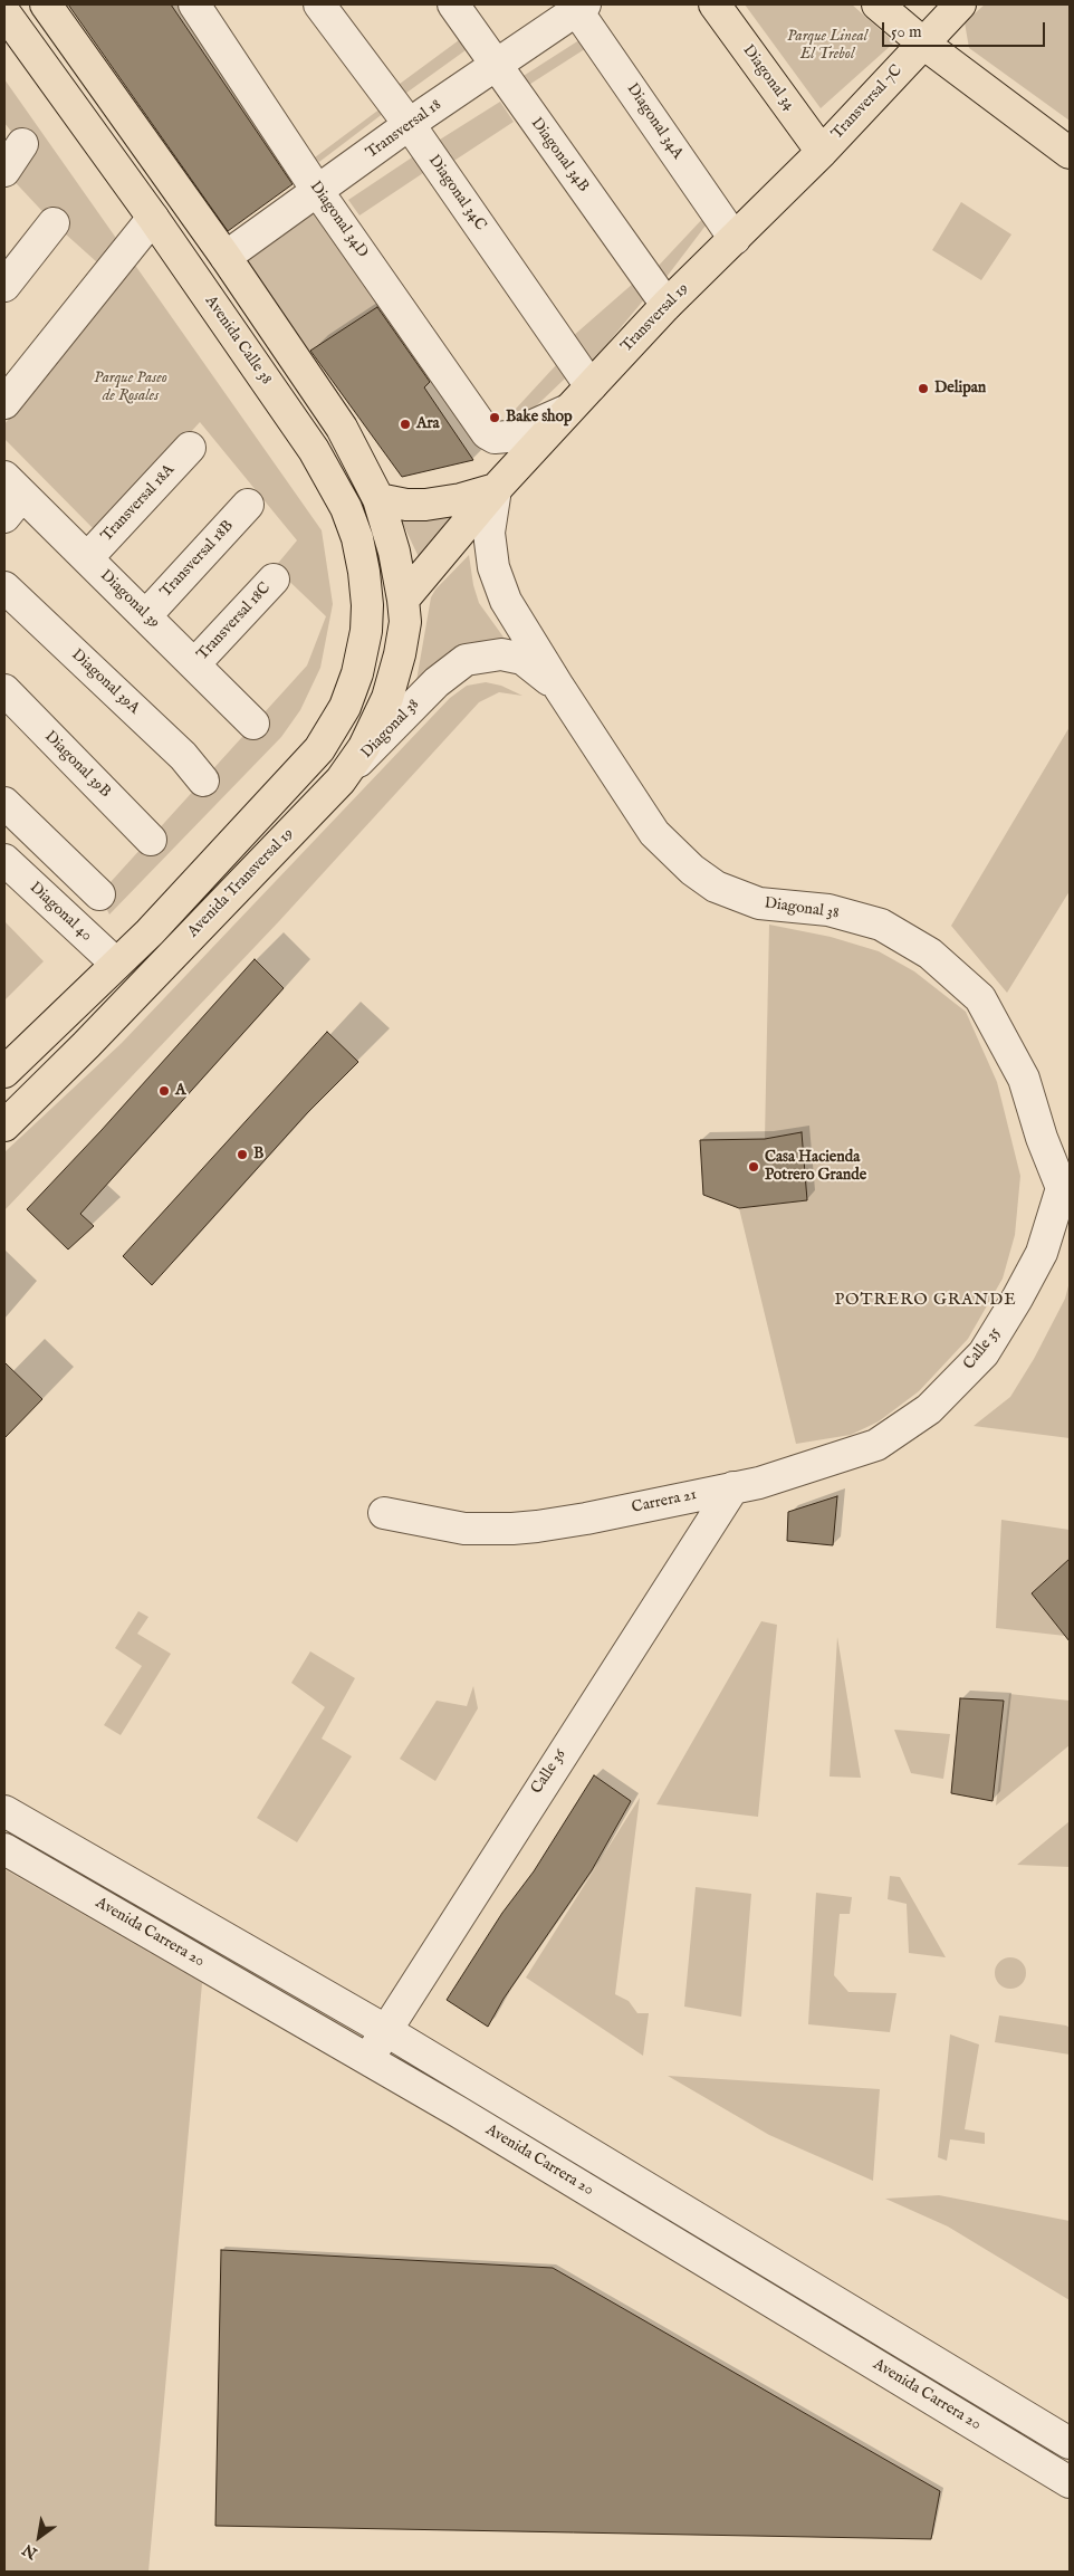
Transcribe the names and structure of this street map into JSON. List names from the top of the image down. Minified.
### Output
{"streets":{"main road":["Diagonal 34","Transversal 7C","Transversal 19","Avenida Calle 38","Avenida Transversal 19"],"street":["Diagonal 34A","Transversal 18","Diagonal 34B","Diagonal 34C","Diagonal 34D","Transversal 18A","Transversal 18B","Diagonal 39","Transversal 18C","Diagonal 39A","Diagonal 38","Diagonal 39B","Diagonal 40","Calle 35","Carrera 21","Calle 36","Avenida Carrera 20"]},"crossings":[["Diagonal 34","Transversal 7C"],["Diagonal 34","Transversal 19"],["Transversal 7C","Transversal 19"],["Diagonal 34A","Transversal 18"],["Diagonal 34A","Transversal 19"],["Transversal 18","Diagonal 34B"],["Transversal 18","Diagonal 34C"],["Transversal 18","Diagonal 34D"],["Diagonal 34B","Transversal 19"],["Diagonal 34C","Transversal 19"],["Diagonal 34D","Transversal 19"],["Transversal 19","Diagonal 38"],["Transversal 19","Avenida Transversal 19"],["Avenida Calle 38","Diagonal 40"],["Transversal 18A","Diagonal 39"],["Transversal 18B","Diagonal 39"],["Diagonal 39","Transversal 18C"],["Diagonal 38","Avenida Transversal 19"],["Diagonal 38","Calle 35"],["Calle 35","Carrera 21"],["Carrera 21","Calle 36"],["Calle 36","Avenida Carrera 20"]],"districts":["POTRERO GRANDE"],"parks":["Parque Lineal El Trebol","Parque Paseo de Rosales"],"places":["Delipan","Bake shop","Ara","A","B","Casa Hacienda Potrero Grande"],"scale_bar":"50 m","north":"bottom left"}
